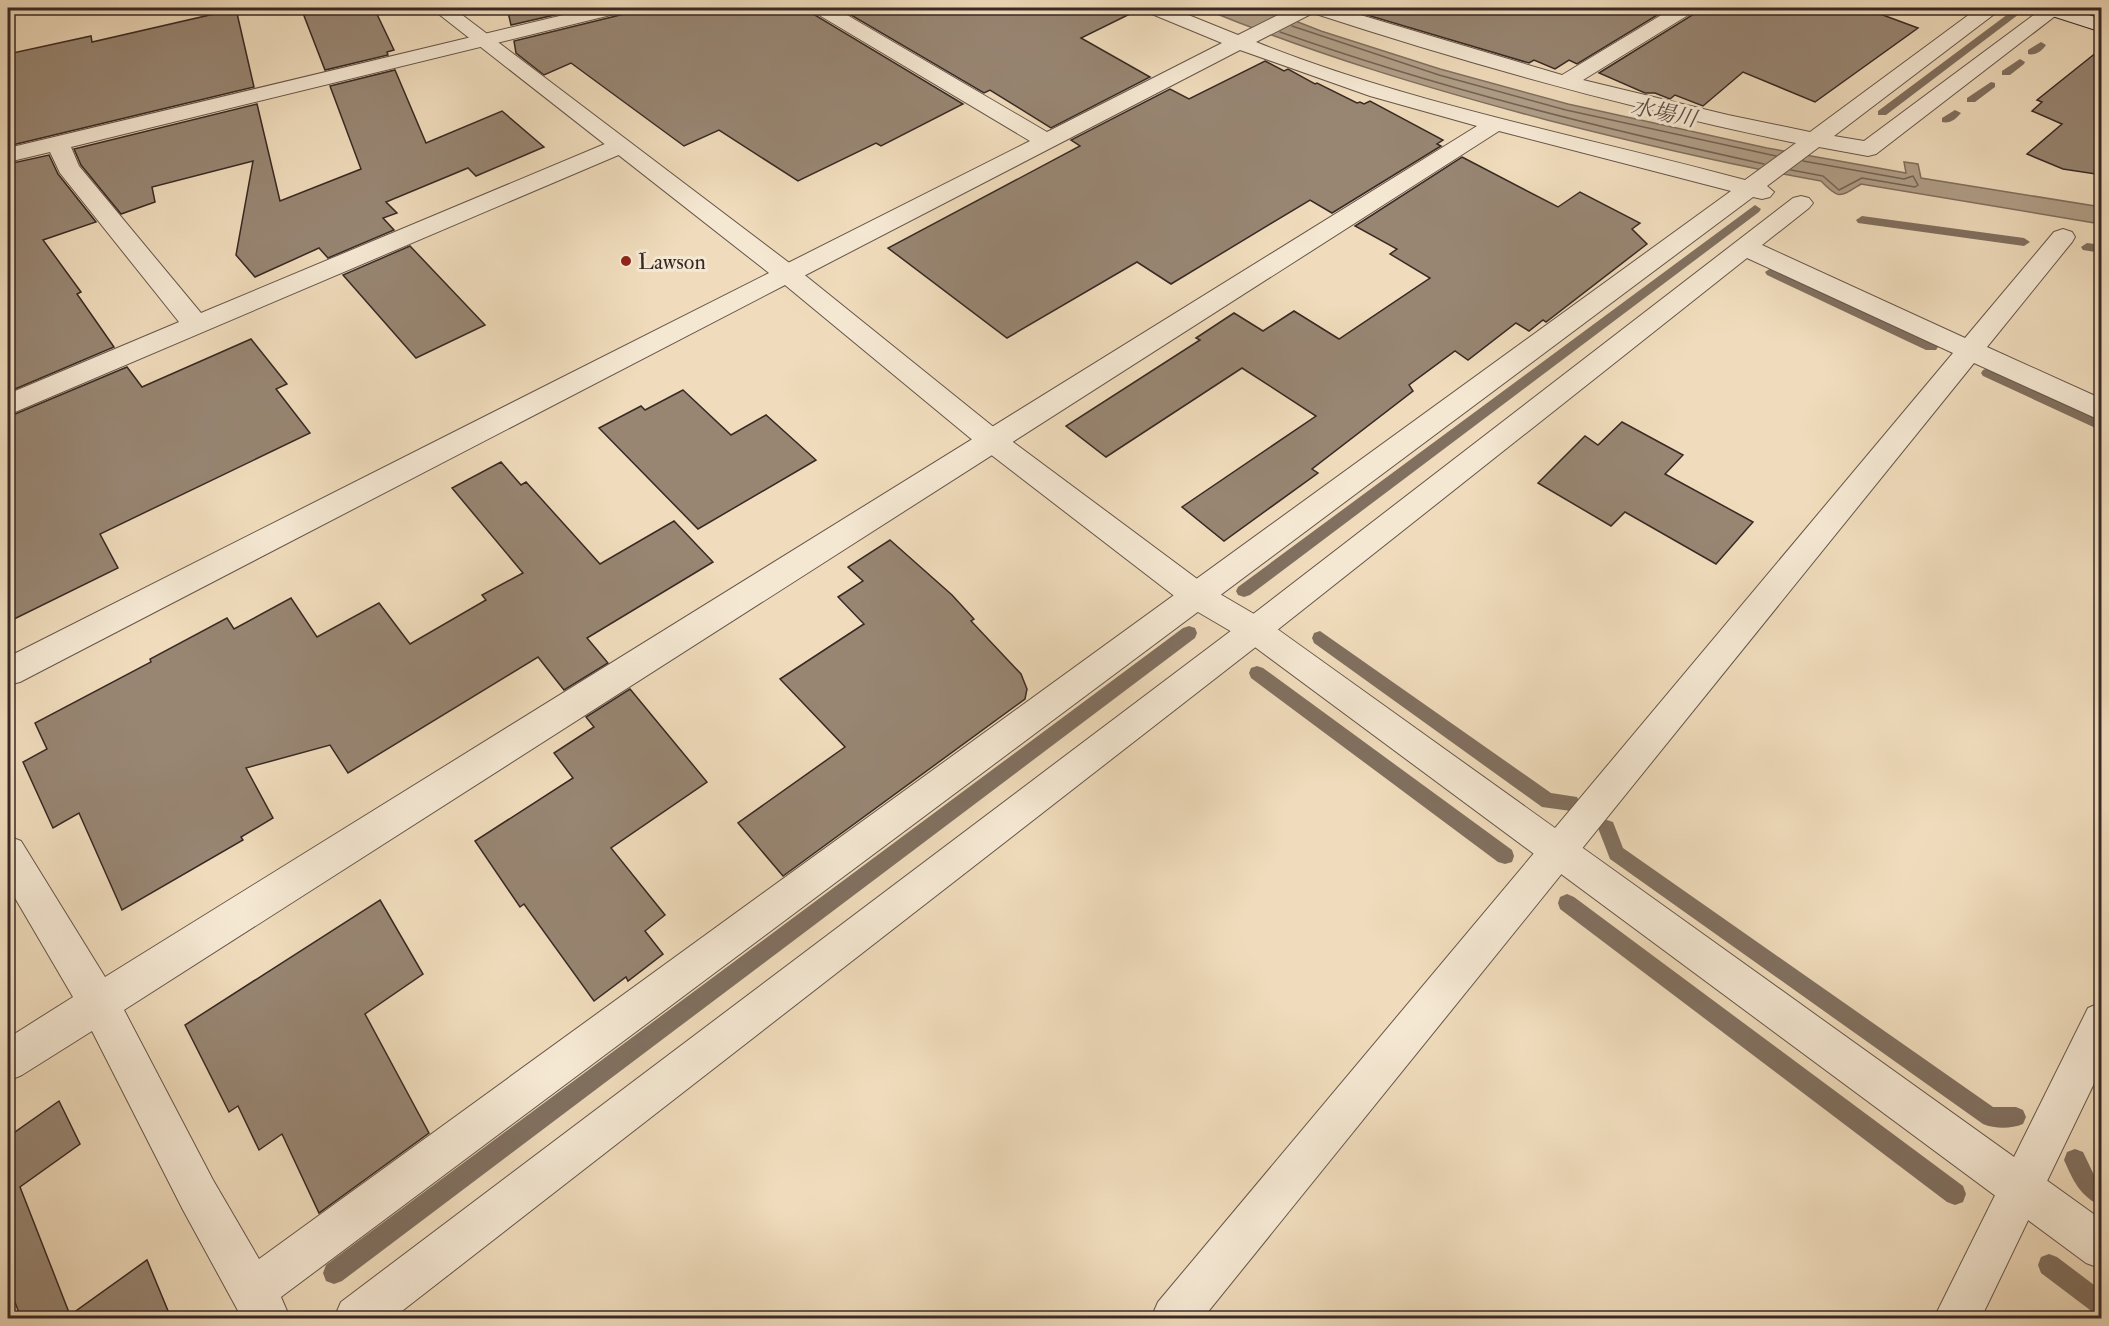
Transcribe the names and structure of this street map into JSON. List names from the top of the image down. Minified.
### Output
{"water":["水場川"],"places":["Lawson"]}
